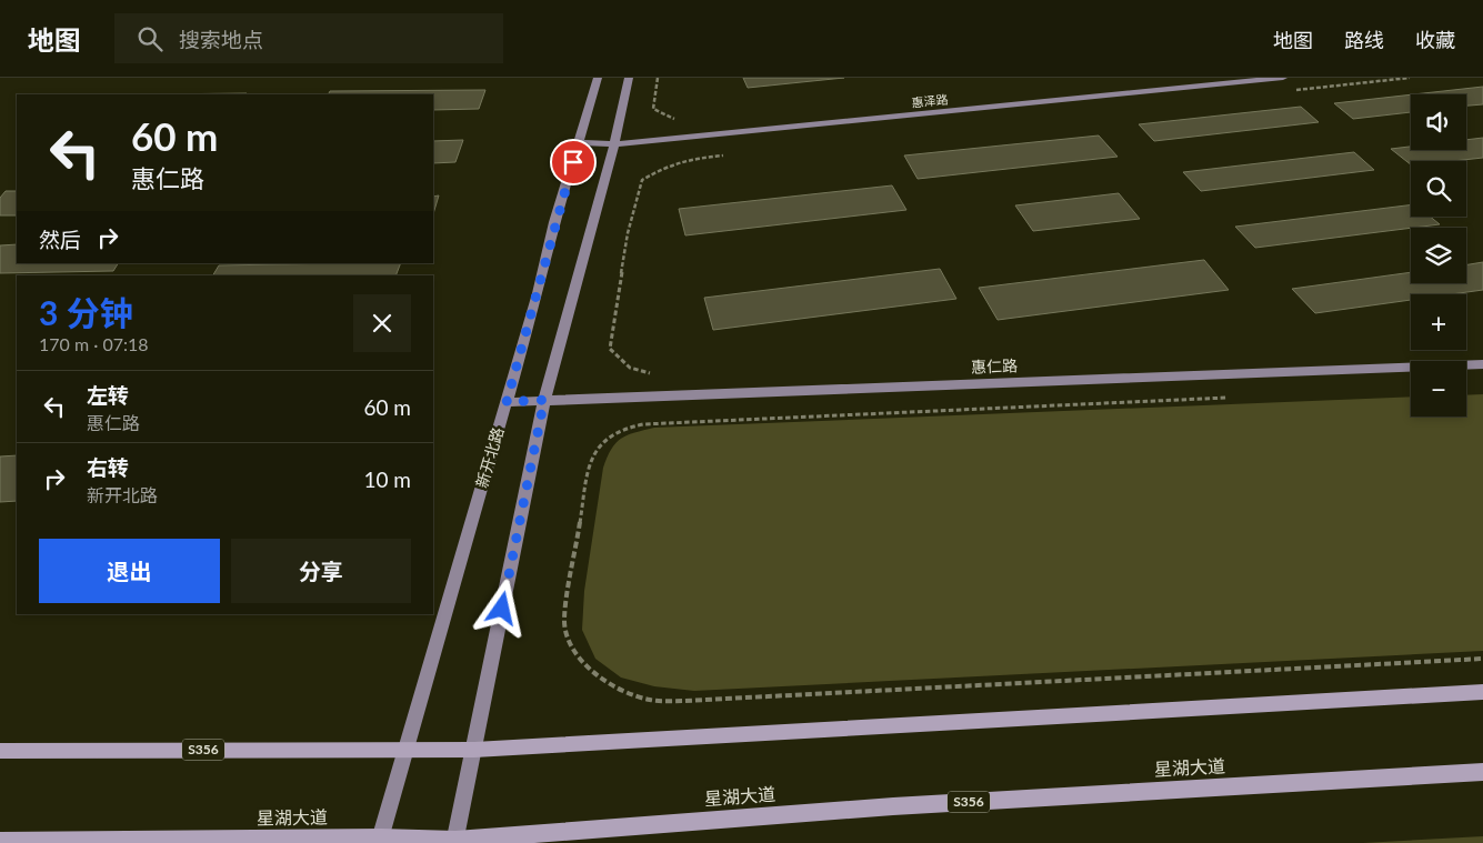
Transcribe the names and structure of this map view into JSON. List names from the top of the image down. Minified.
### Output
{"streets":{"main road":["惠泽路","惠仁路","新开北路","S356","星湖大道"]},"crossings":[["惠泽路","新开北路"],["惠仁路","新开北路"],["新开北路","S356"],["新开北路","星湖大道"]],"page":{"header":"地图","search":"搜索地点","nav":["地图","路线","收藏"],"map_buttons":["+","−"],"turn":["60 m","惠仁路"],"then":"然后","heading":["3 分钟","170 m · 07:18"],"list":[{"name":"左转","note":"惠仁路","value":"60 m"},{"name":"右转","note":"新开北路","value":"10 m"}],"buttons":["退出","分享"]}}
